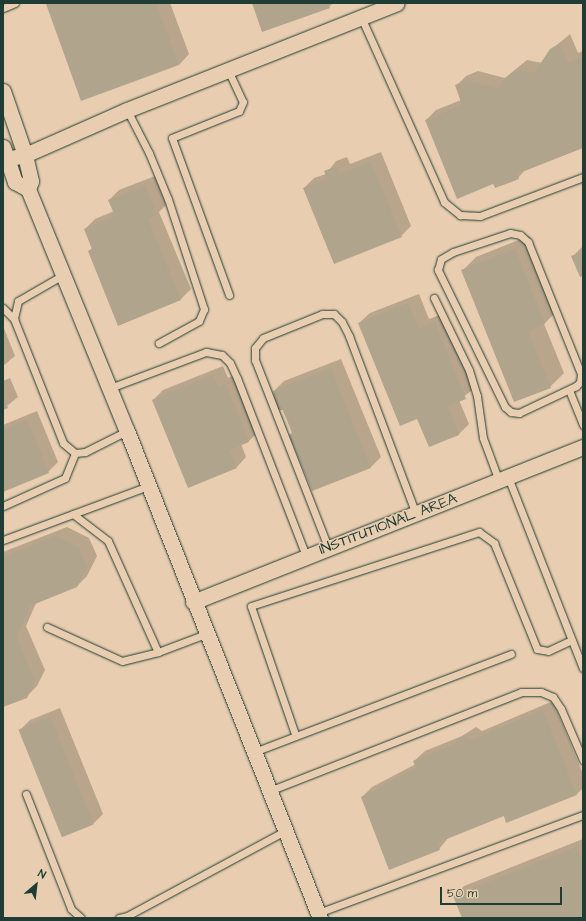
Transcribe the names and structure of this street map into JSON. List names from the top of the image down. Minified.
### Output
{"streets":{"street":["INSTITUTIONAL AREA"]},"scale_bar":"50 m","north":"top right"}
